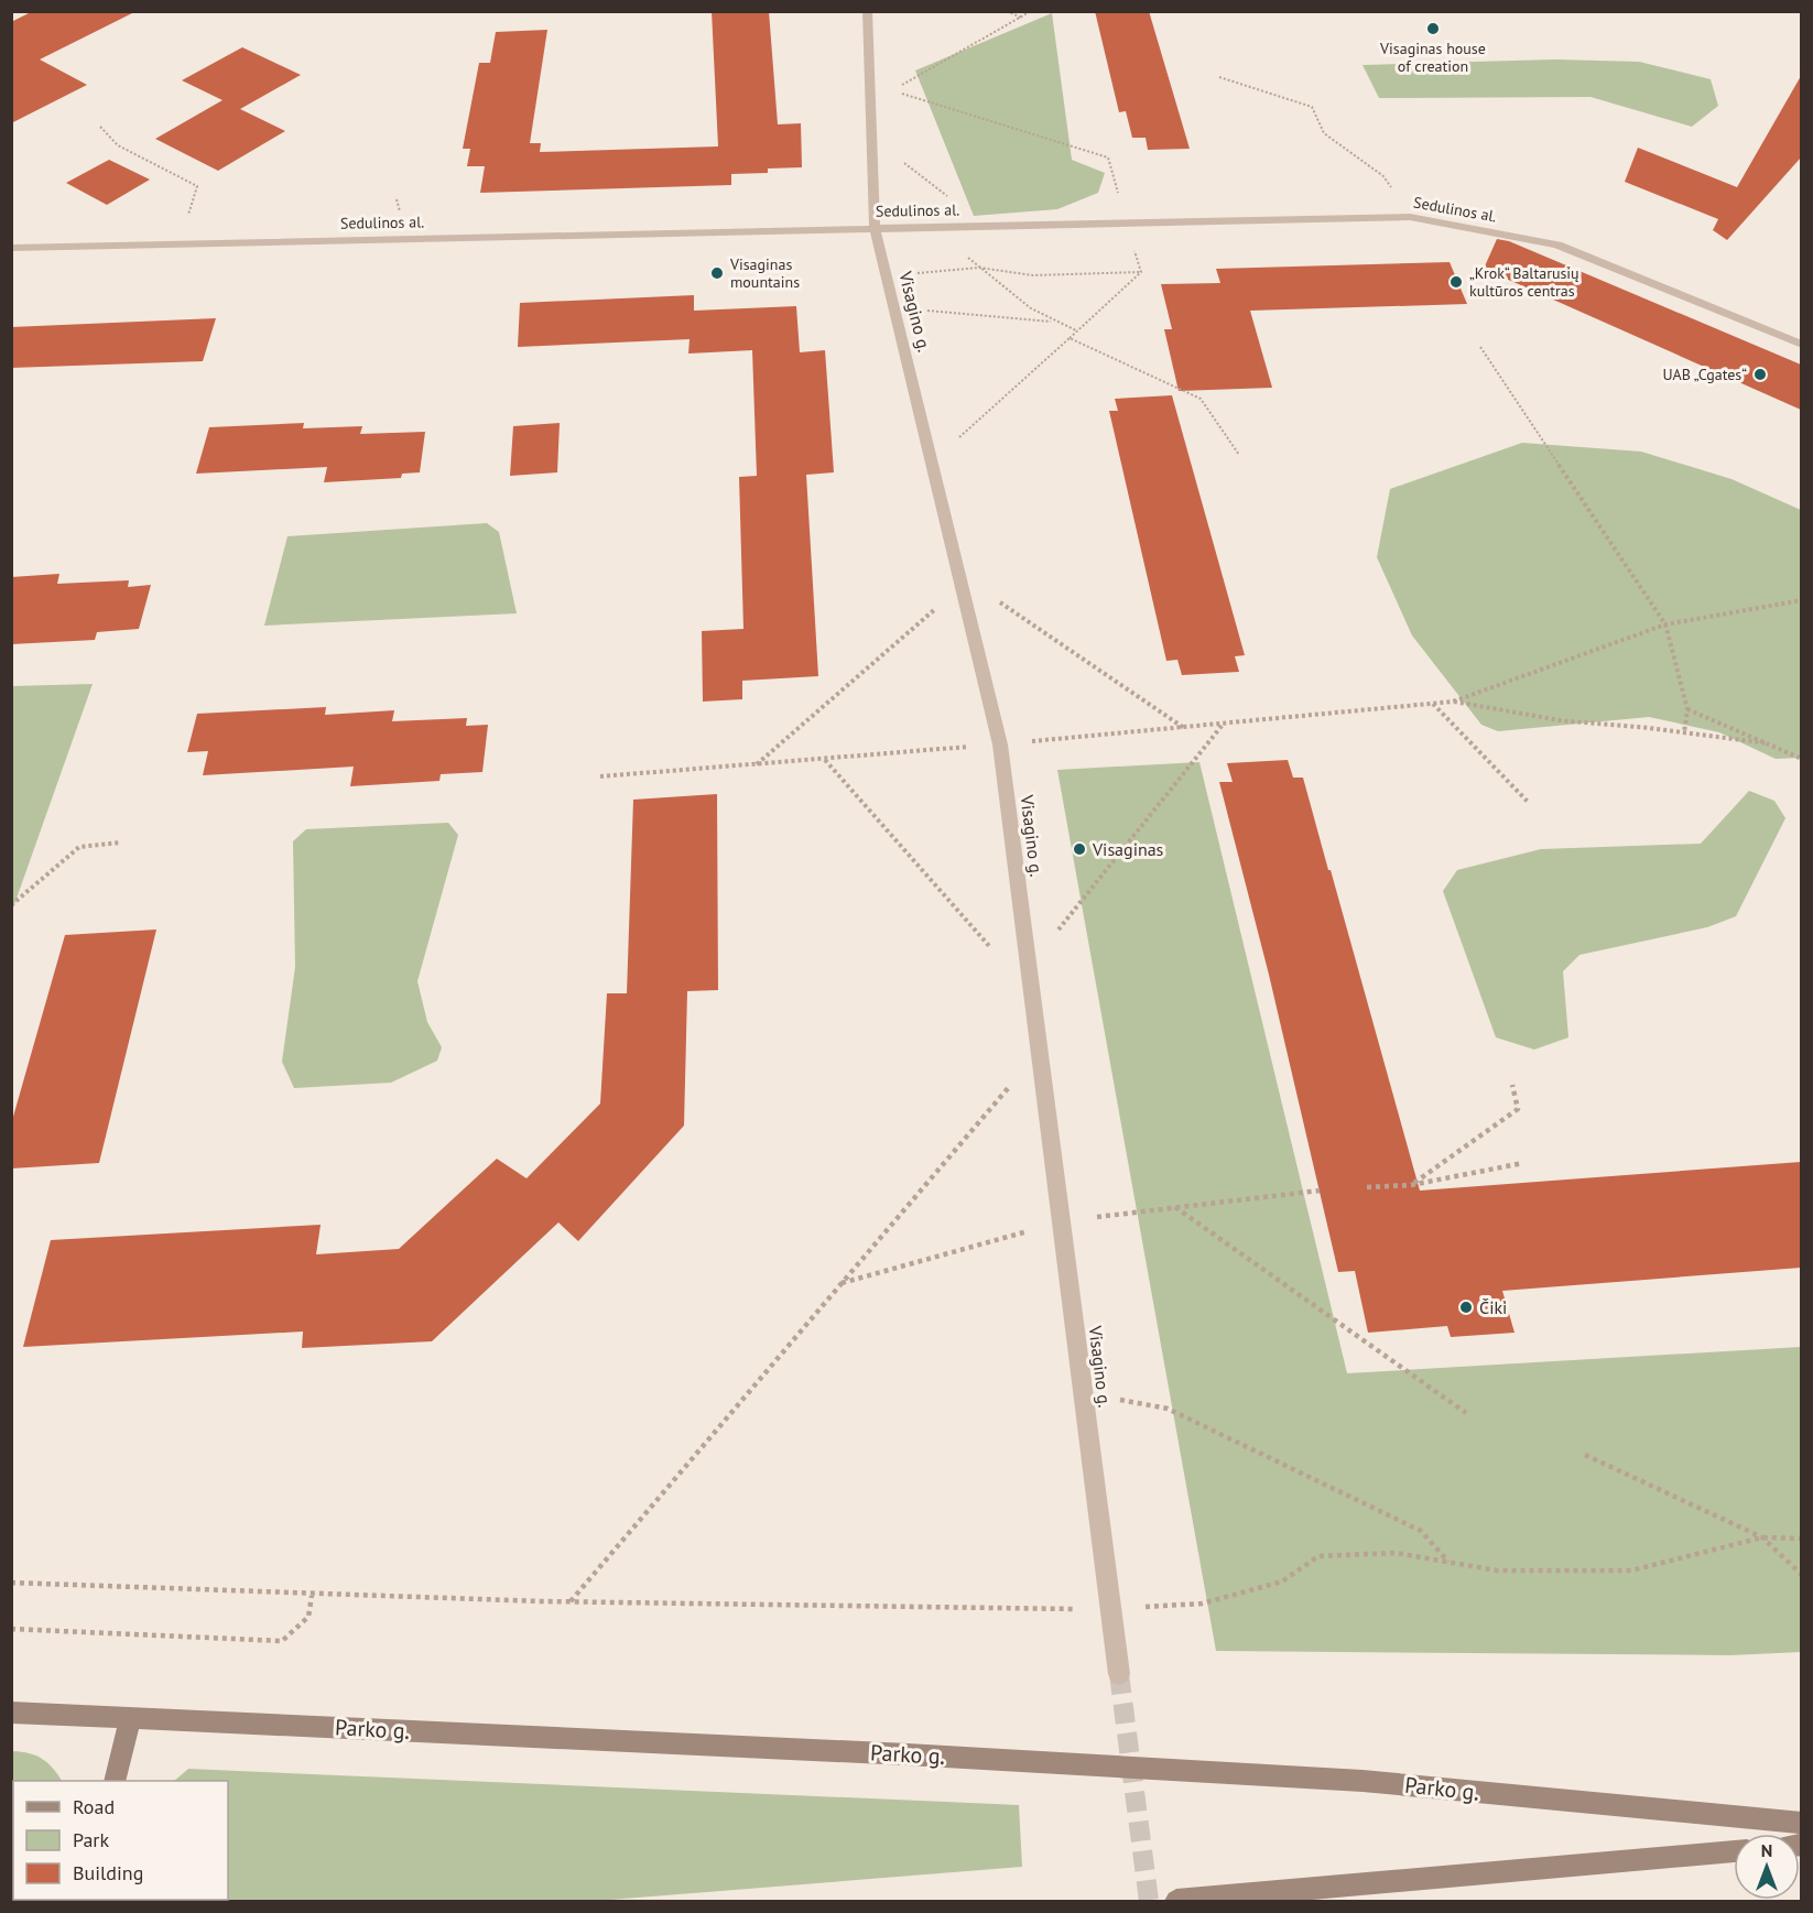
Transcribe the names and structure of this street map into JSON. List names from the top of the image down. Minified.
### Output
{"streets":{"street":["Sedulinos al.","Visagino g.","Parko g."]},"crossings":[["Sedulinos al.","Visagino g."]],"places":["Visaginas house of creation","Visaginas mountains","„Krok“ Baltarusių kultūros centras","UAB „Cgates“","Visaginas","Čiki"],"legend":["Road","Park","Building"],"north":"top"}
